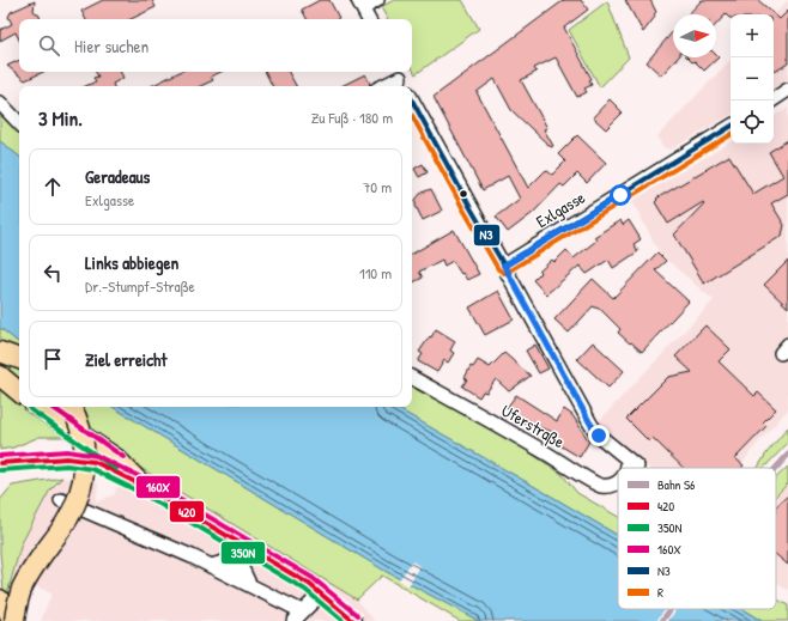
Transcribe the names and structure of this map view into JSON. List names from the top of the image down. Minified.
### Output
{"streets":{"street":["Exlgasse","Uferstraße"]},"crossings":[["Exlgasse","Uferstraße"]],"lines":["transit line N3","transit line R","transit line 160X","transit line 350N","rail line S6","transit line 420"],"legend":["Bahn S6","420","350N","160X","N3","R"],"north":"right","page":{"map_buttons":["+","−"],"search":"Hier suchen","heading":["3 Min.","Zu Fuß · 180 m"],"list":[["Geradeaus","Exlgasse","70 m"],["Links abbiegen","Dr.-Stumpf-Straße","110 m"],"Ziel erreicht"]}}
